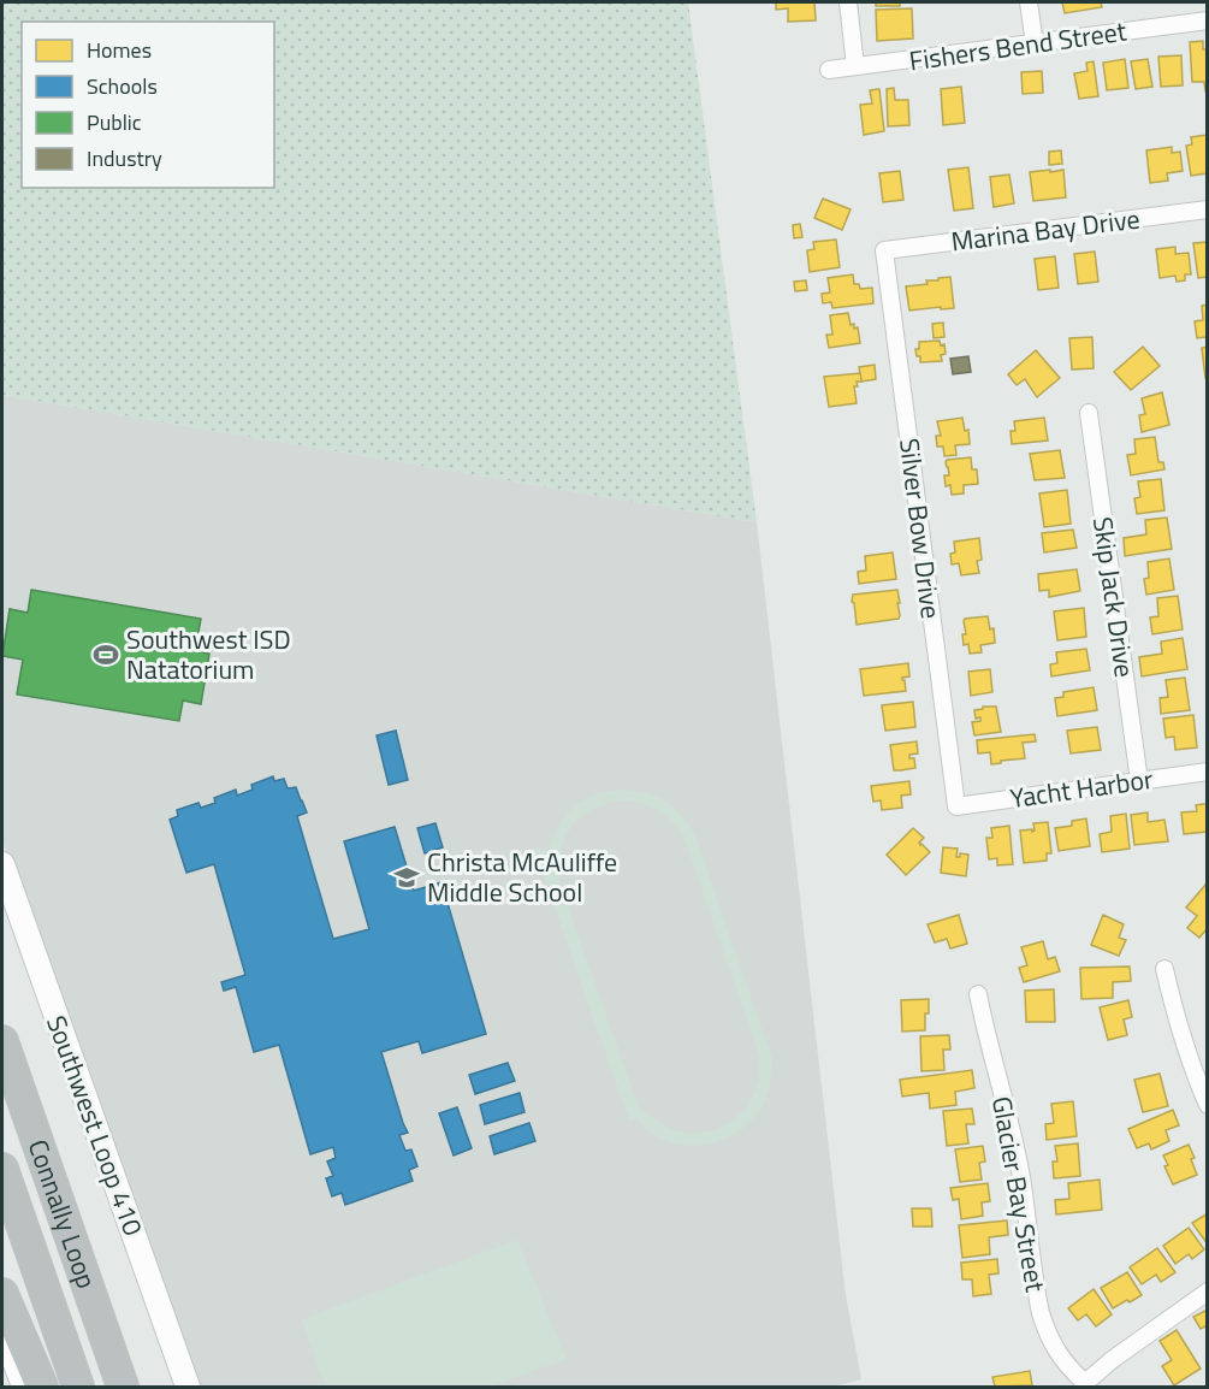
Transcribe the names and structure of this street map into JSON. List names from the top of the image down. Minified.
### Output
{"streets":{"highway":["Connally Loop"],"main road":["Southwest Loop 410"],"street":["Fishers Bend Street","Marina Bay Drive","Silver Bow Drive","Skip Jack Drive","Yacht Harbor","Glacier Bay Street"]},"crossings":[["Marina Bay Drive","Silver Bow Drive"],["Silver Bow Drive","Yacht Harbor"],["Skip Jack Drive","Yacht Harbor"]],"places":{"sports":["Southwest ISD Natatorium"],"school or university":["Christa McAuliffe Middle School"]},"legend":["Homes","Schools","Public","Industry"]}
